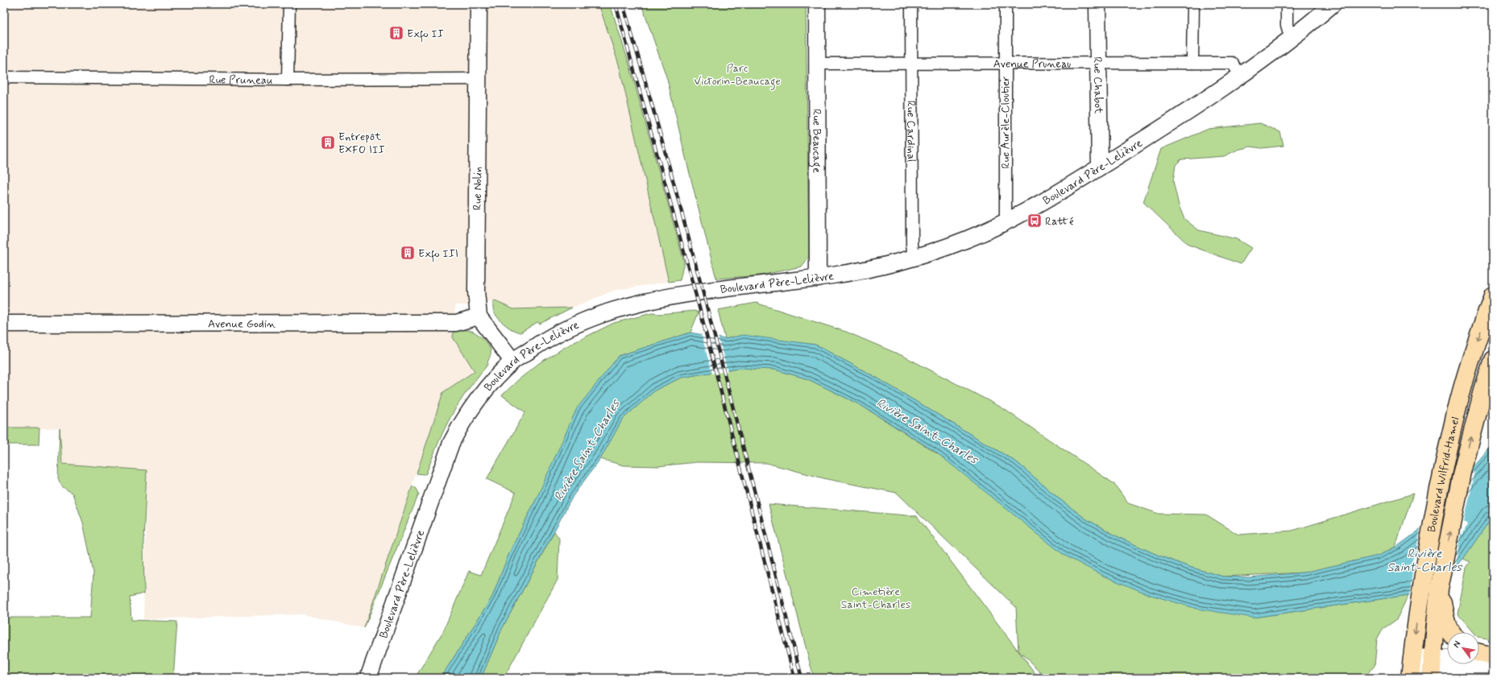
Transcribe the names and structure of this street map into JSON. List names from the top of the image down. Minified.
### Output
{"streets":{"main road":["Rue Chabot","Rue Beaucage","Boulevard Père-Lelièvre","Rue Nolin","Avenue Godin","Boulevard Wilfrid-Hamel"],"street":["Avenue Pruneau","Rue Pruneau","Rue Aurèle-Cloutier","Rue Cardinal"]},"crossings":[["Avenue Pruneau","Rue Chabot"],["Avenue Pruneau","Rue Aurèle-Cloutier"],["Avenue Pruneau","Rue Cardinal"],["Avenue Pruneau","Rue Beaucage"],["Avenue Pruneau","Boulevard Père-Lelièvre"],["Rue Pruneau","Rue Nolin"],["Rue Chabot","Boulevard Père-Lelièvre"],["Rue Aurèle-Cloutier","Boulevard Père-Lelièvre"],["Rue Cardinal","Boulevard Père-Lelièvre"],["Rue Beaucage","Boulevard Père-Lelièvre"],["Rue Nolin","Avenue Godin"]],"water":["Rivière Saint-Charles"],"parks":["Parc Victorin-Beaucage","Cimetière Saint-Charles"],"places":{"building":["Exfo II","Entrepôt EXFO III","Exfo III"],"bus stop":["Ratté"]},"north":"top left"}
